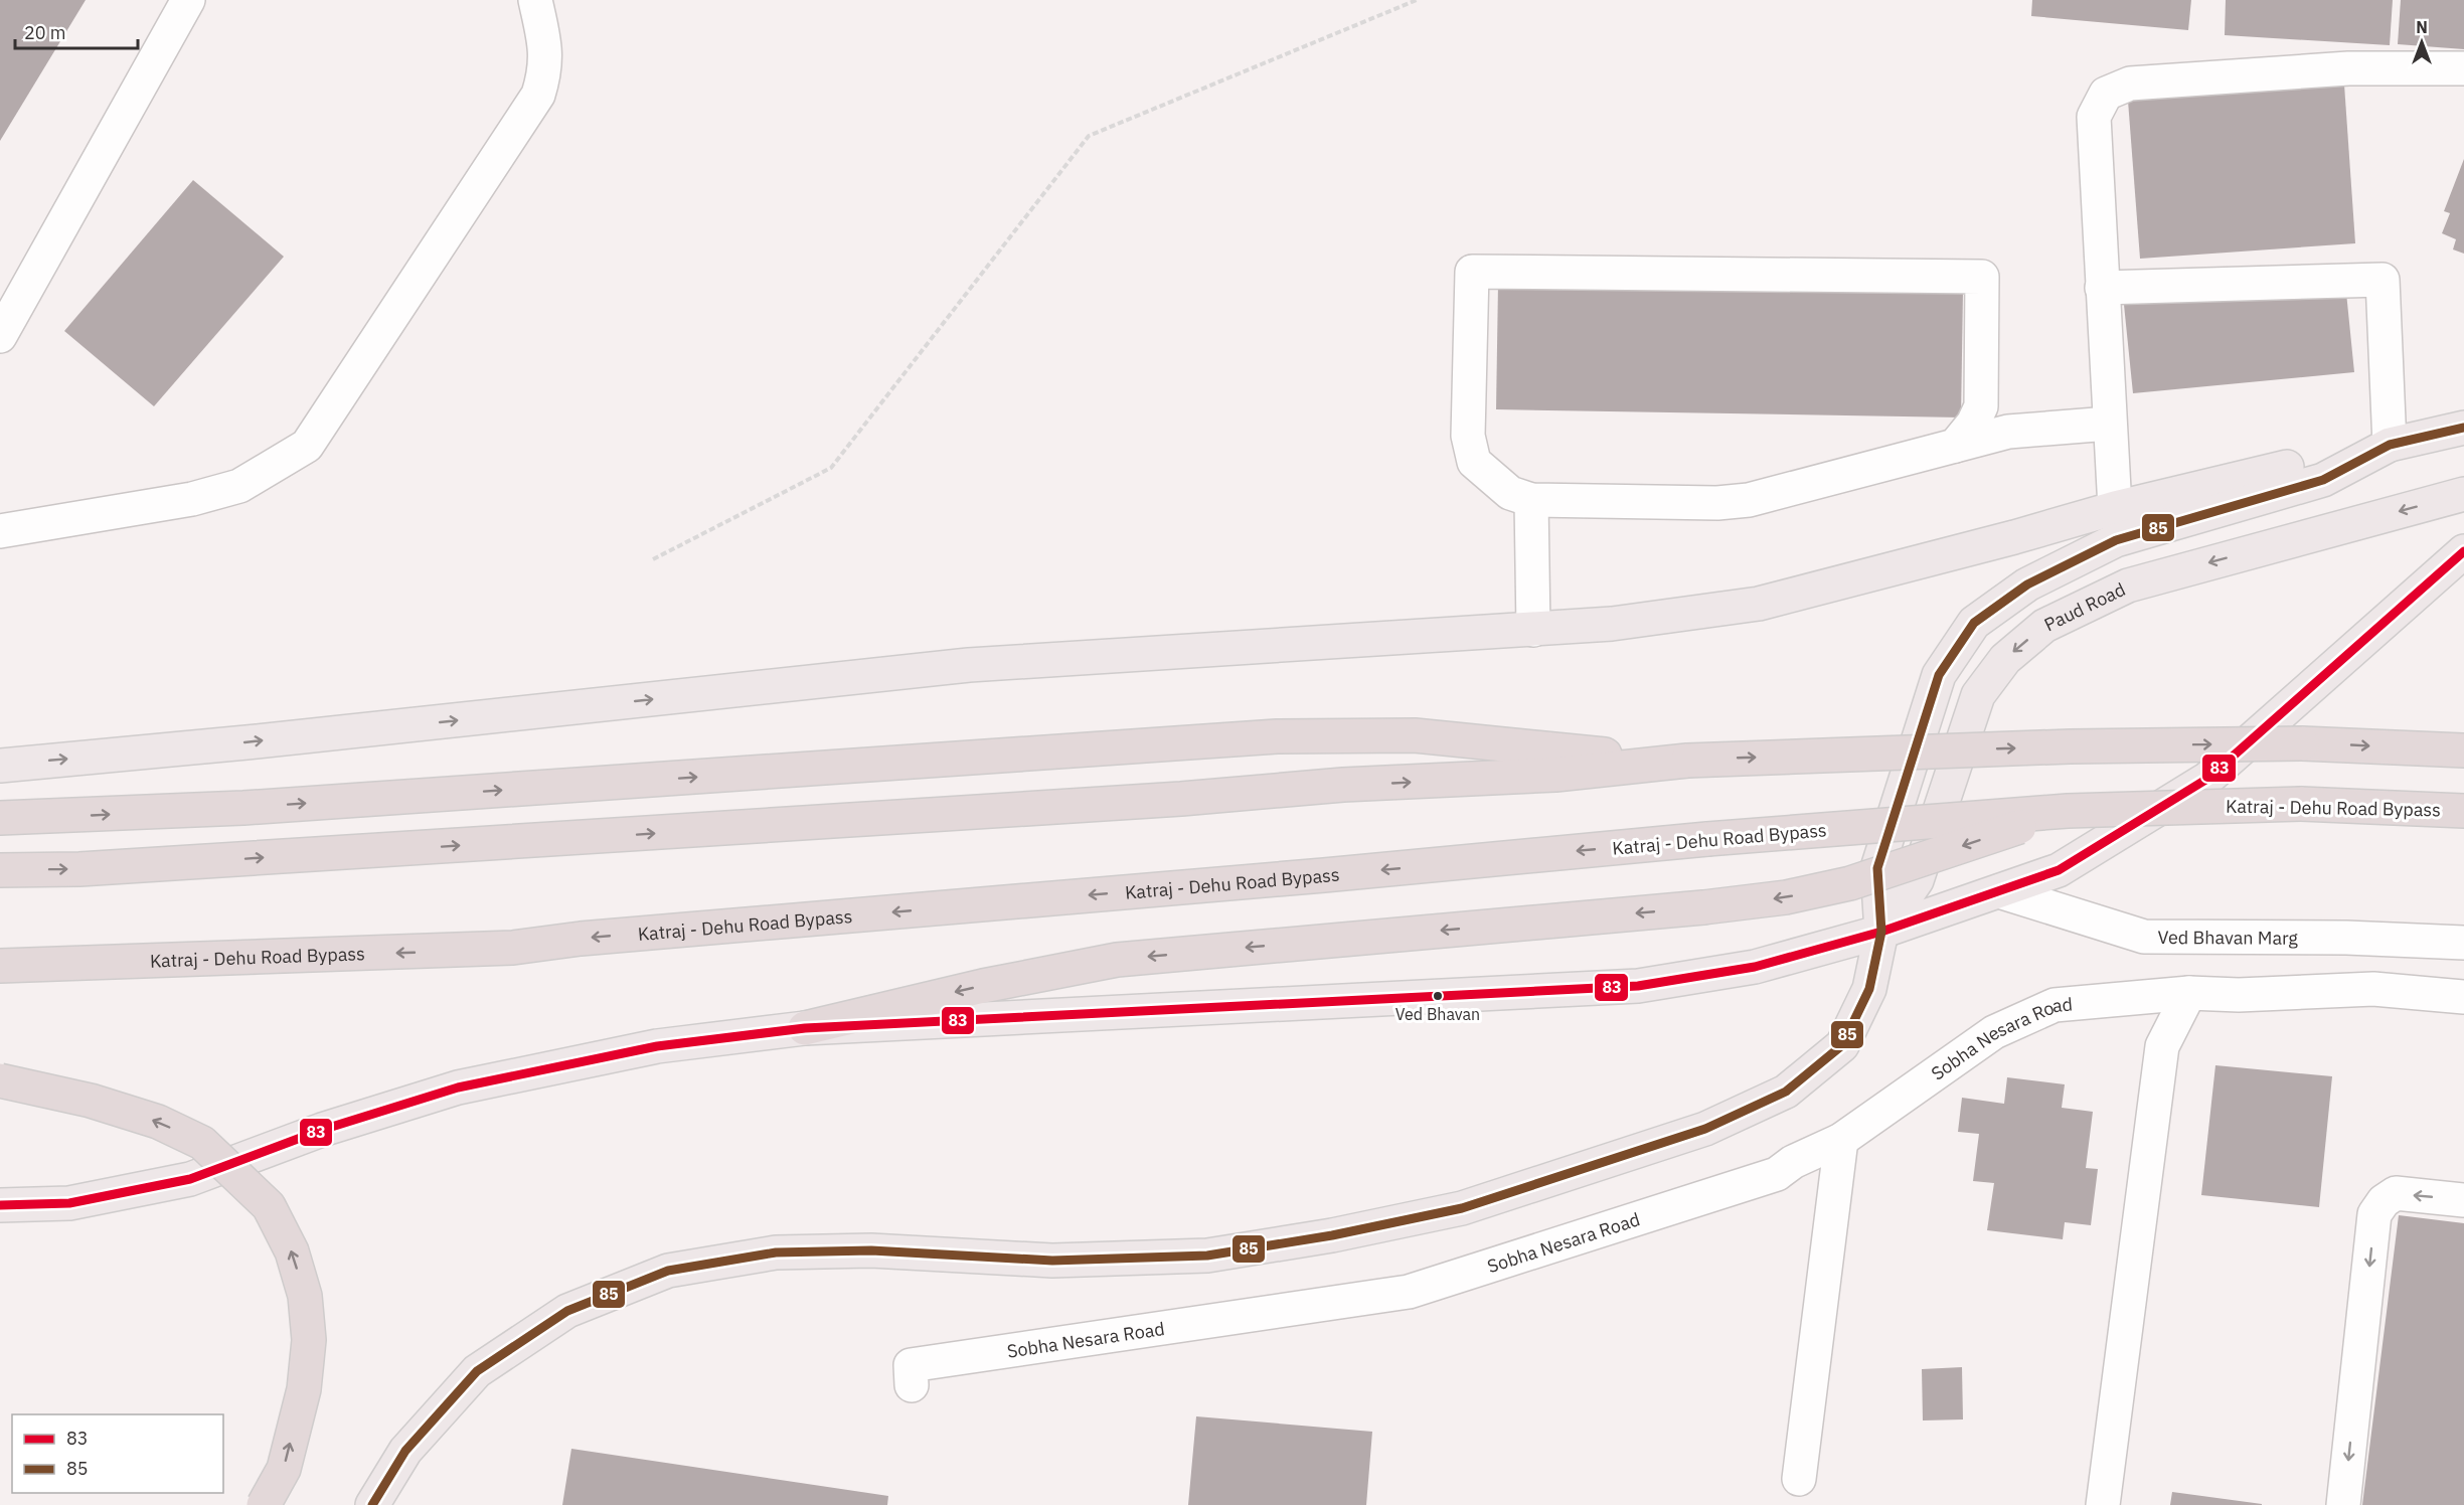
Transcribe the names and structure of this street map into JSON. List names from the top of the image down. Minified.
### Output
{"streets":{"highway":["Katraj - Dehu Road Bypass"],"main road":["Paud Road"],"street":["Ved Bhavan Marg","Sobha Nesara Road"]},"places":["Ved Bhavan"],"lines":["transit line 85","transit line 83"],"legend":["83","85"],"scale_bar":"20 m","north":"top"}
